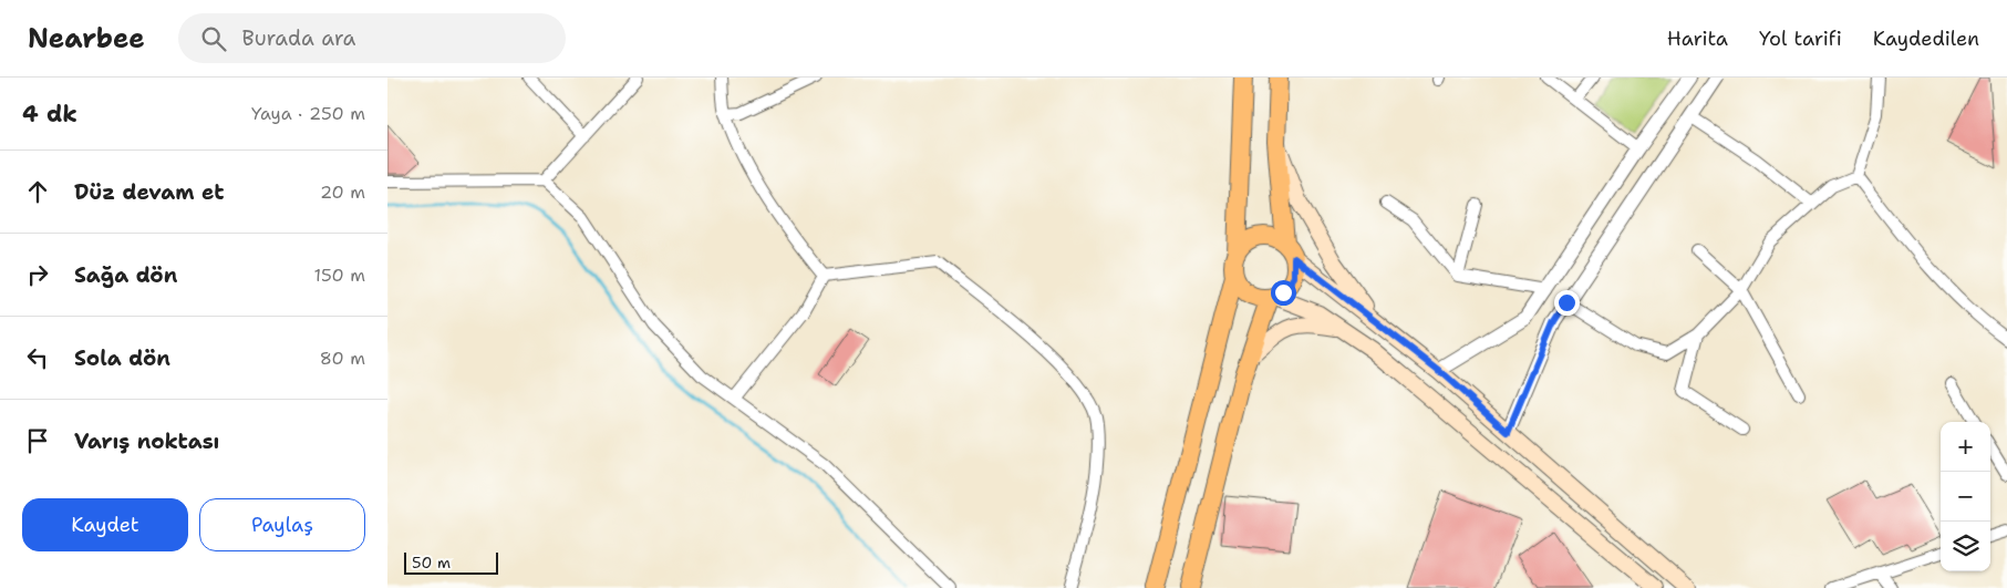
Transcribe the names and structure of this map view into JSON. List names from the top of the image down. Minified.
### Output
{"scale_bar":"50 m","page":{"header":"Nearbee","search":"Burada ara","nav":["Harita","Yol tarifi","Kaydedilen"],"heading":["4 dk","Yaya · 250 m"],"list":[["Düz devam et","20 m"],["Sağa dön","150 m"],["Sola dön","80 m"],"Varış noktası"],"map_buttons":["+","−"],"buttons":["Kaydet","Paylaş"],"scale":"50 m"}}
